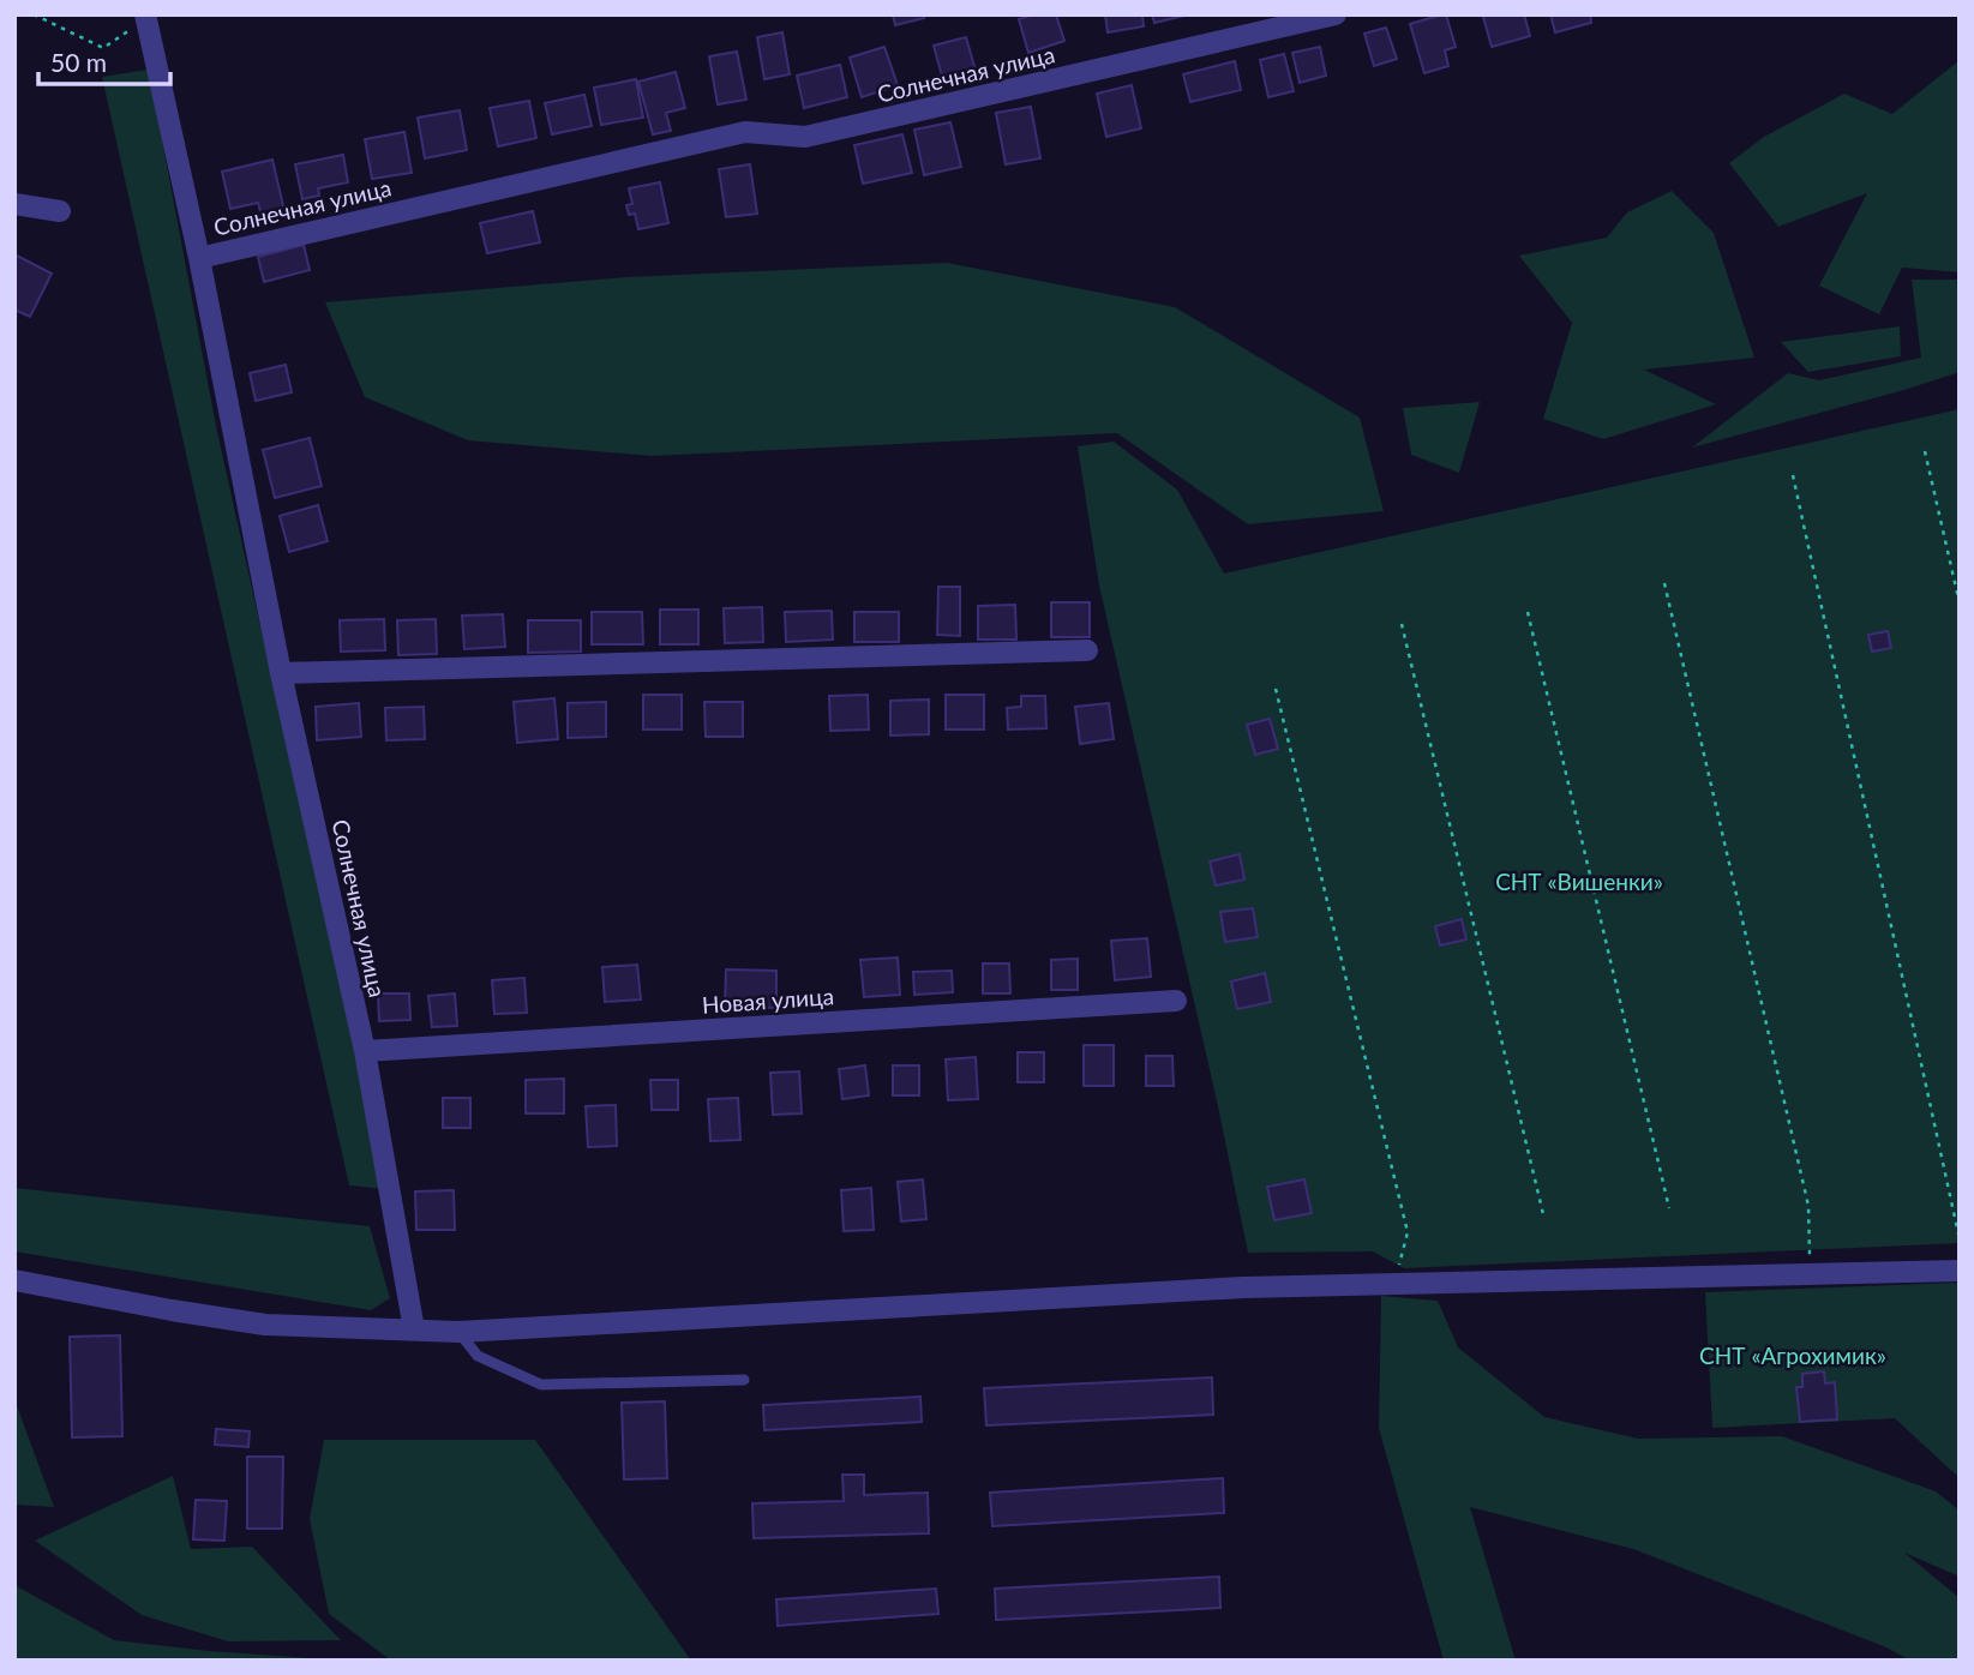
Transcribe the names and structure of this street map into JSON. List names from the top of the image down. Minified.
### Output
{"streets":{"street":["Солнечная улица","Новая улица"]},"crossings":[["Солнечная улица","Новая улица"]],"parks":["СНТ «Вишенки»","СНТ «Агрохимик»"],"scale_bar":"50 m"}
